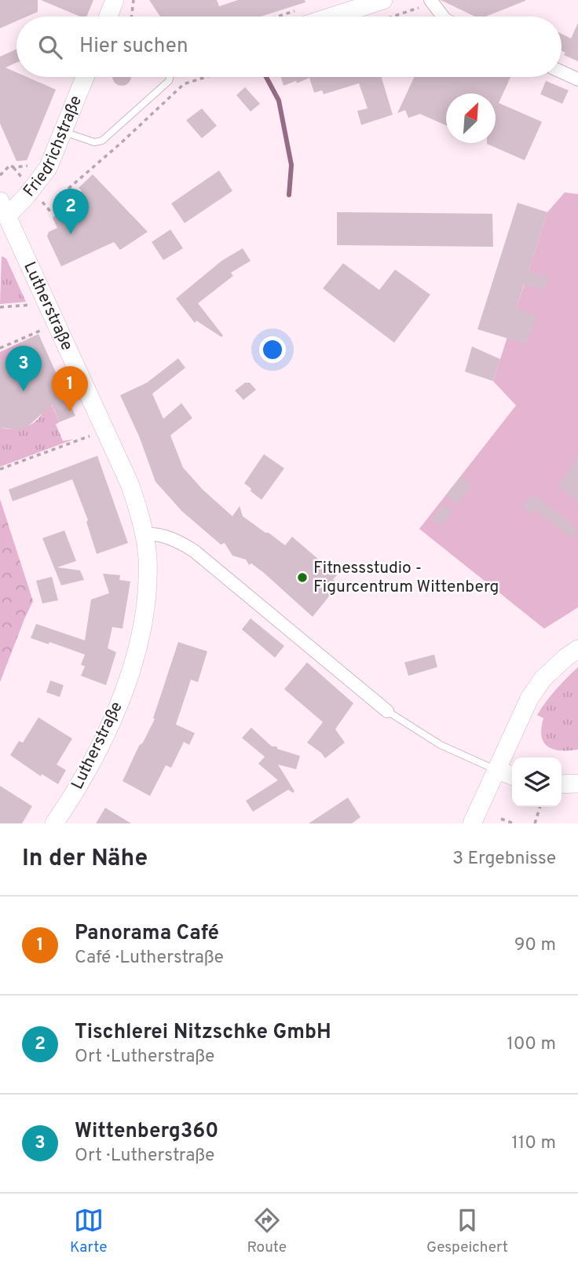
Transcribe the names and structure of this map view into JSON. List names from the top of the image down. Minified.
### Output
{"streets":{"street":["Friedrichstraße","Lutherstraße"]},"crossings":[["Friedrichstraße","Lutherstraße"]],"places":["Fitnessstudio - Figurcentrum Wittenberg"],"north":"top right","page":{"search":"Hier suchen","pins":["2","3","1"],"heading":["In der Nähe","3 Ergebnisse"],"list":[{"mark":"1","name":"Panorama Café","note":"Café · Lutherstraße","value":"90 m"},{"mark":"2","name":"Tischlerei Nitzschke GmbH","note":"Ort · Lutherstraße","value":"100 m"},{"mark":"3","name":"Wittenberg360","note":"Ort · Lutherstraße","value":"110 m"}],"nav":["Karte","Route","Gespeichert"]}}
